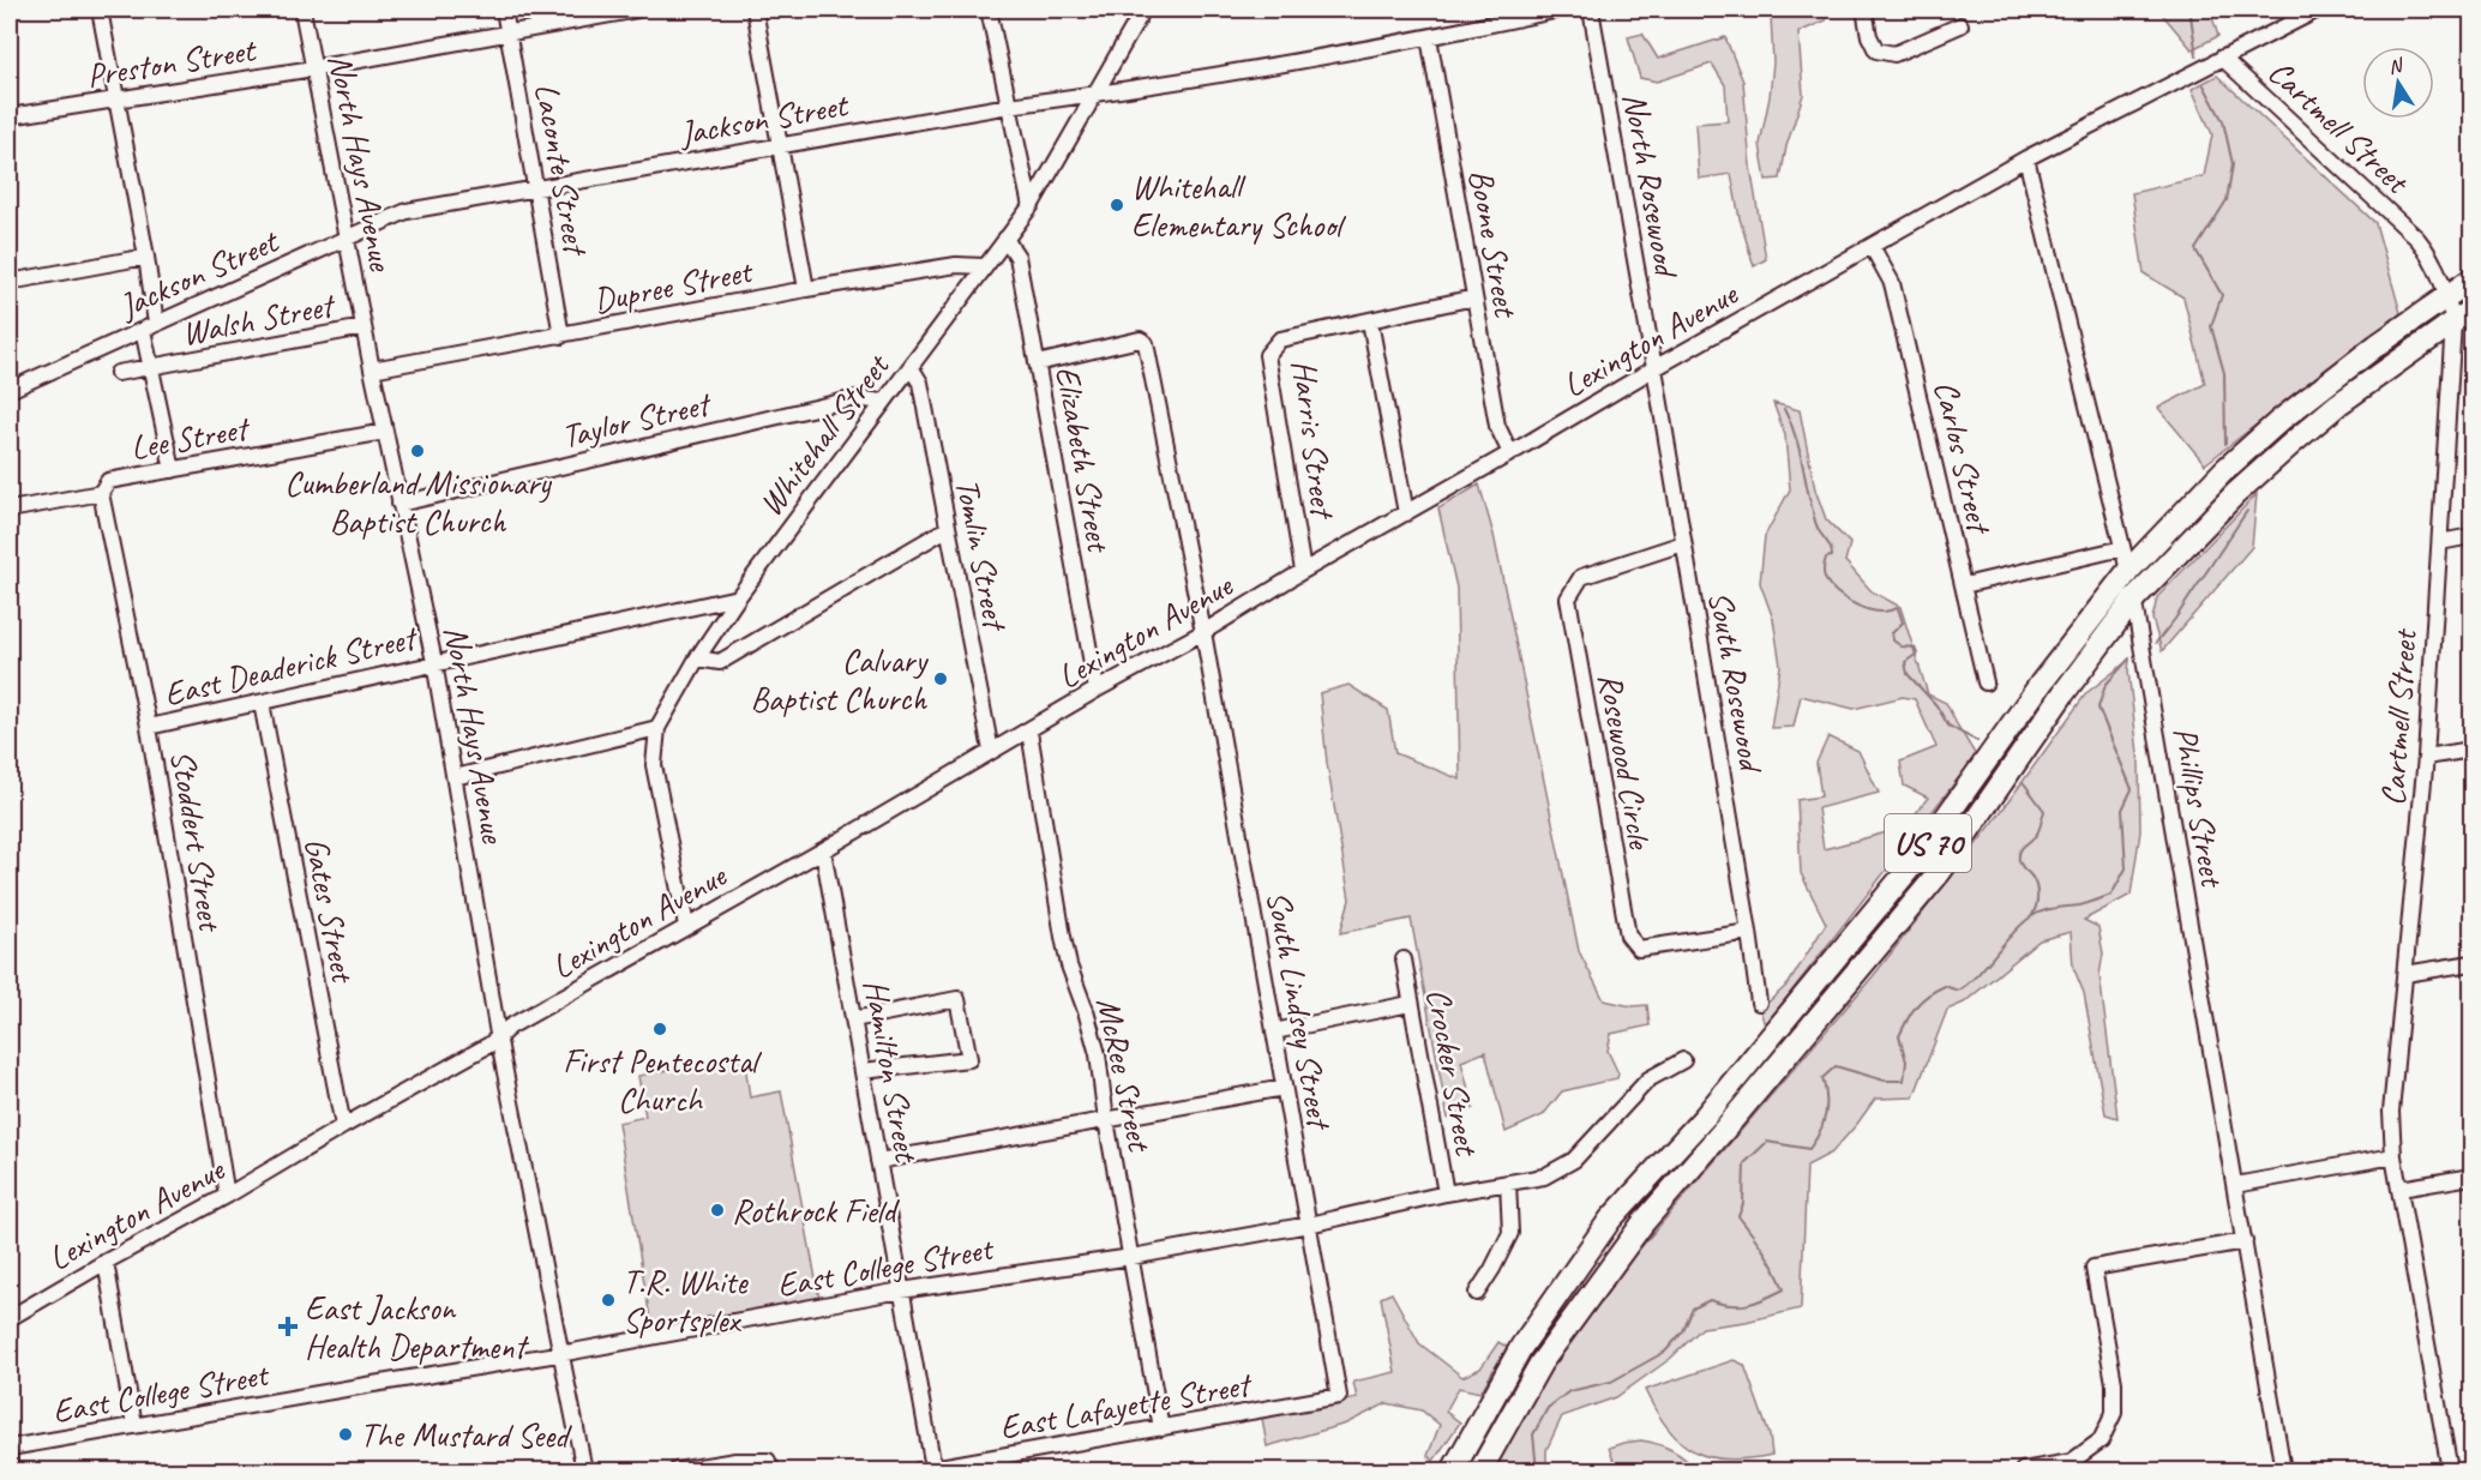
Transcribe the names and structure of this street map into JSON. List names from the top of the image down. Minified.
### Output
{"streets":{"highway":["US 70"],"street":["Preston Street","Jackson Street","Cartmell Street","North Hays Avenue","Laconte Street","North Rosewood","Boone Street","Dupree Street","Walsh Street","Lexington Avenue","Taylor Street","Whitehall Street","Lee Street","Harris Street","Carlos Street","Elizabeth Street","Tomlin Street","East Deaderick Street","South Rosewood","Rosewood Circle","Phillips Street","Stoddert Street","Gates Street","South Lindsey Street","Hamilton Street","Crocker Street","McRee Street","East College Street","East Lafayette Street"]},"crossings":[["Preston Street","North Hays Avenue"],["Preston Street","Laconte Street"],["Jackson Street","North Hays Avenue"],["Jackson Street","Laconte Street"],["Jackson Street","Boone Street"],["Jackson Street","Whitehall Street"],["Cartmell Street","Lexington Avenue"],["Cartmell Street","US 70"],["North Hays Avenue","Dupree Street"],["North Hays Avenue","Walsh Street"],["North Hays Avenue","Lexington Avenue"],["North Hays Avenue","Taylor Street"],["North Hays Avenue","Lee Street"],["North Hays Avenue","East Deaderick Street"],["North Hays Avenue","East College Street"],["Laconte Street","Dupree Street"],["North Rosewood","Lexington Avenue"],["North Rosewood","South Rosewood"],["Boone Street","Lexington Avenue"],["Boone Street","Harris Street"],["Dupree Street","Whitehall Street"],["Lexington Avenue","Whitehall Street"],["Lexington Avenue","Harris Street"],["Lexington Avenue","Carlos Street"],["Lexington Avenue","Elizabeth Street"],["Lexington Avenue","Tomlin Street"],["Lexington Avenue","South Rosewood"],["Lexington Avenue","Phillips Street"],["Lexington Avenue","Stoddert Street"],["Lexington Avenue","Gates Street"],["Lexington Avenue","South Lindsey Street"],["Lexington Avenue","Hamilton Street"],["Lexington Avenue","McRee Street"],["Taylor Street","Whitehall Street"],["Whitehall Street","Elizabeth Street"],["Whitehall Street","Tomlin Street"],["Whitehall Street","East Deaderick Street"],["Lee Street","Stoddert Street"],["Elizabeth Street","South Lindsey Street"],["East Deaderick Street","Stoddert Street"],["East Deaderick Street","Gates Street"],["South Rosewood","Rosewood Circle"],["Phillips Street","US 70"],["South Lindsey Street","East College Street"],["South Lindsey Street","East Lafayette Street"],["Hamilton Street","East College Street"],["Hamilton Street","East Lafayette Street"],["Crocker Street","East College Street"],["McRee Street","East College Street"],["McRee Street","East Lafayette Street"]],"places":{"other":["Whitehall Elementary School","Cumberland Missionary Baptist Church","Calvary Baptist Church","First Pentecostal Church","Rothrock Field","T.R. White Sportsplex","The Mustard Seed"],"health":["East Jackson Health Department"]},"north":"top"}
